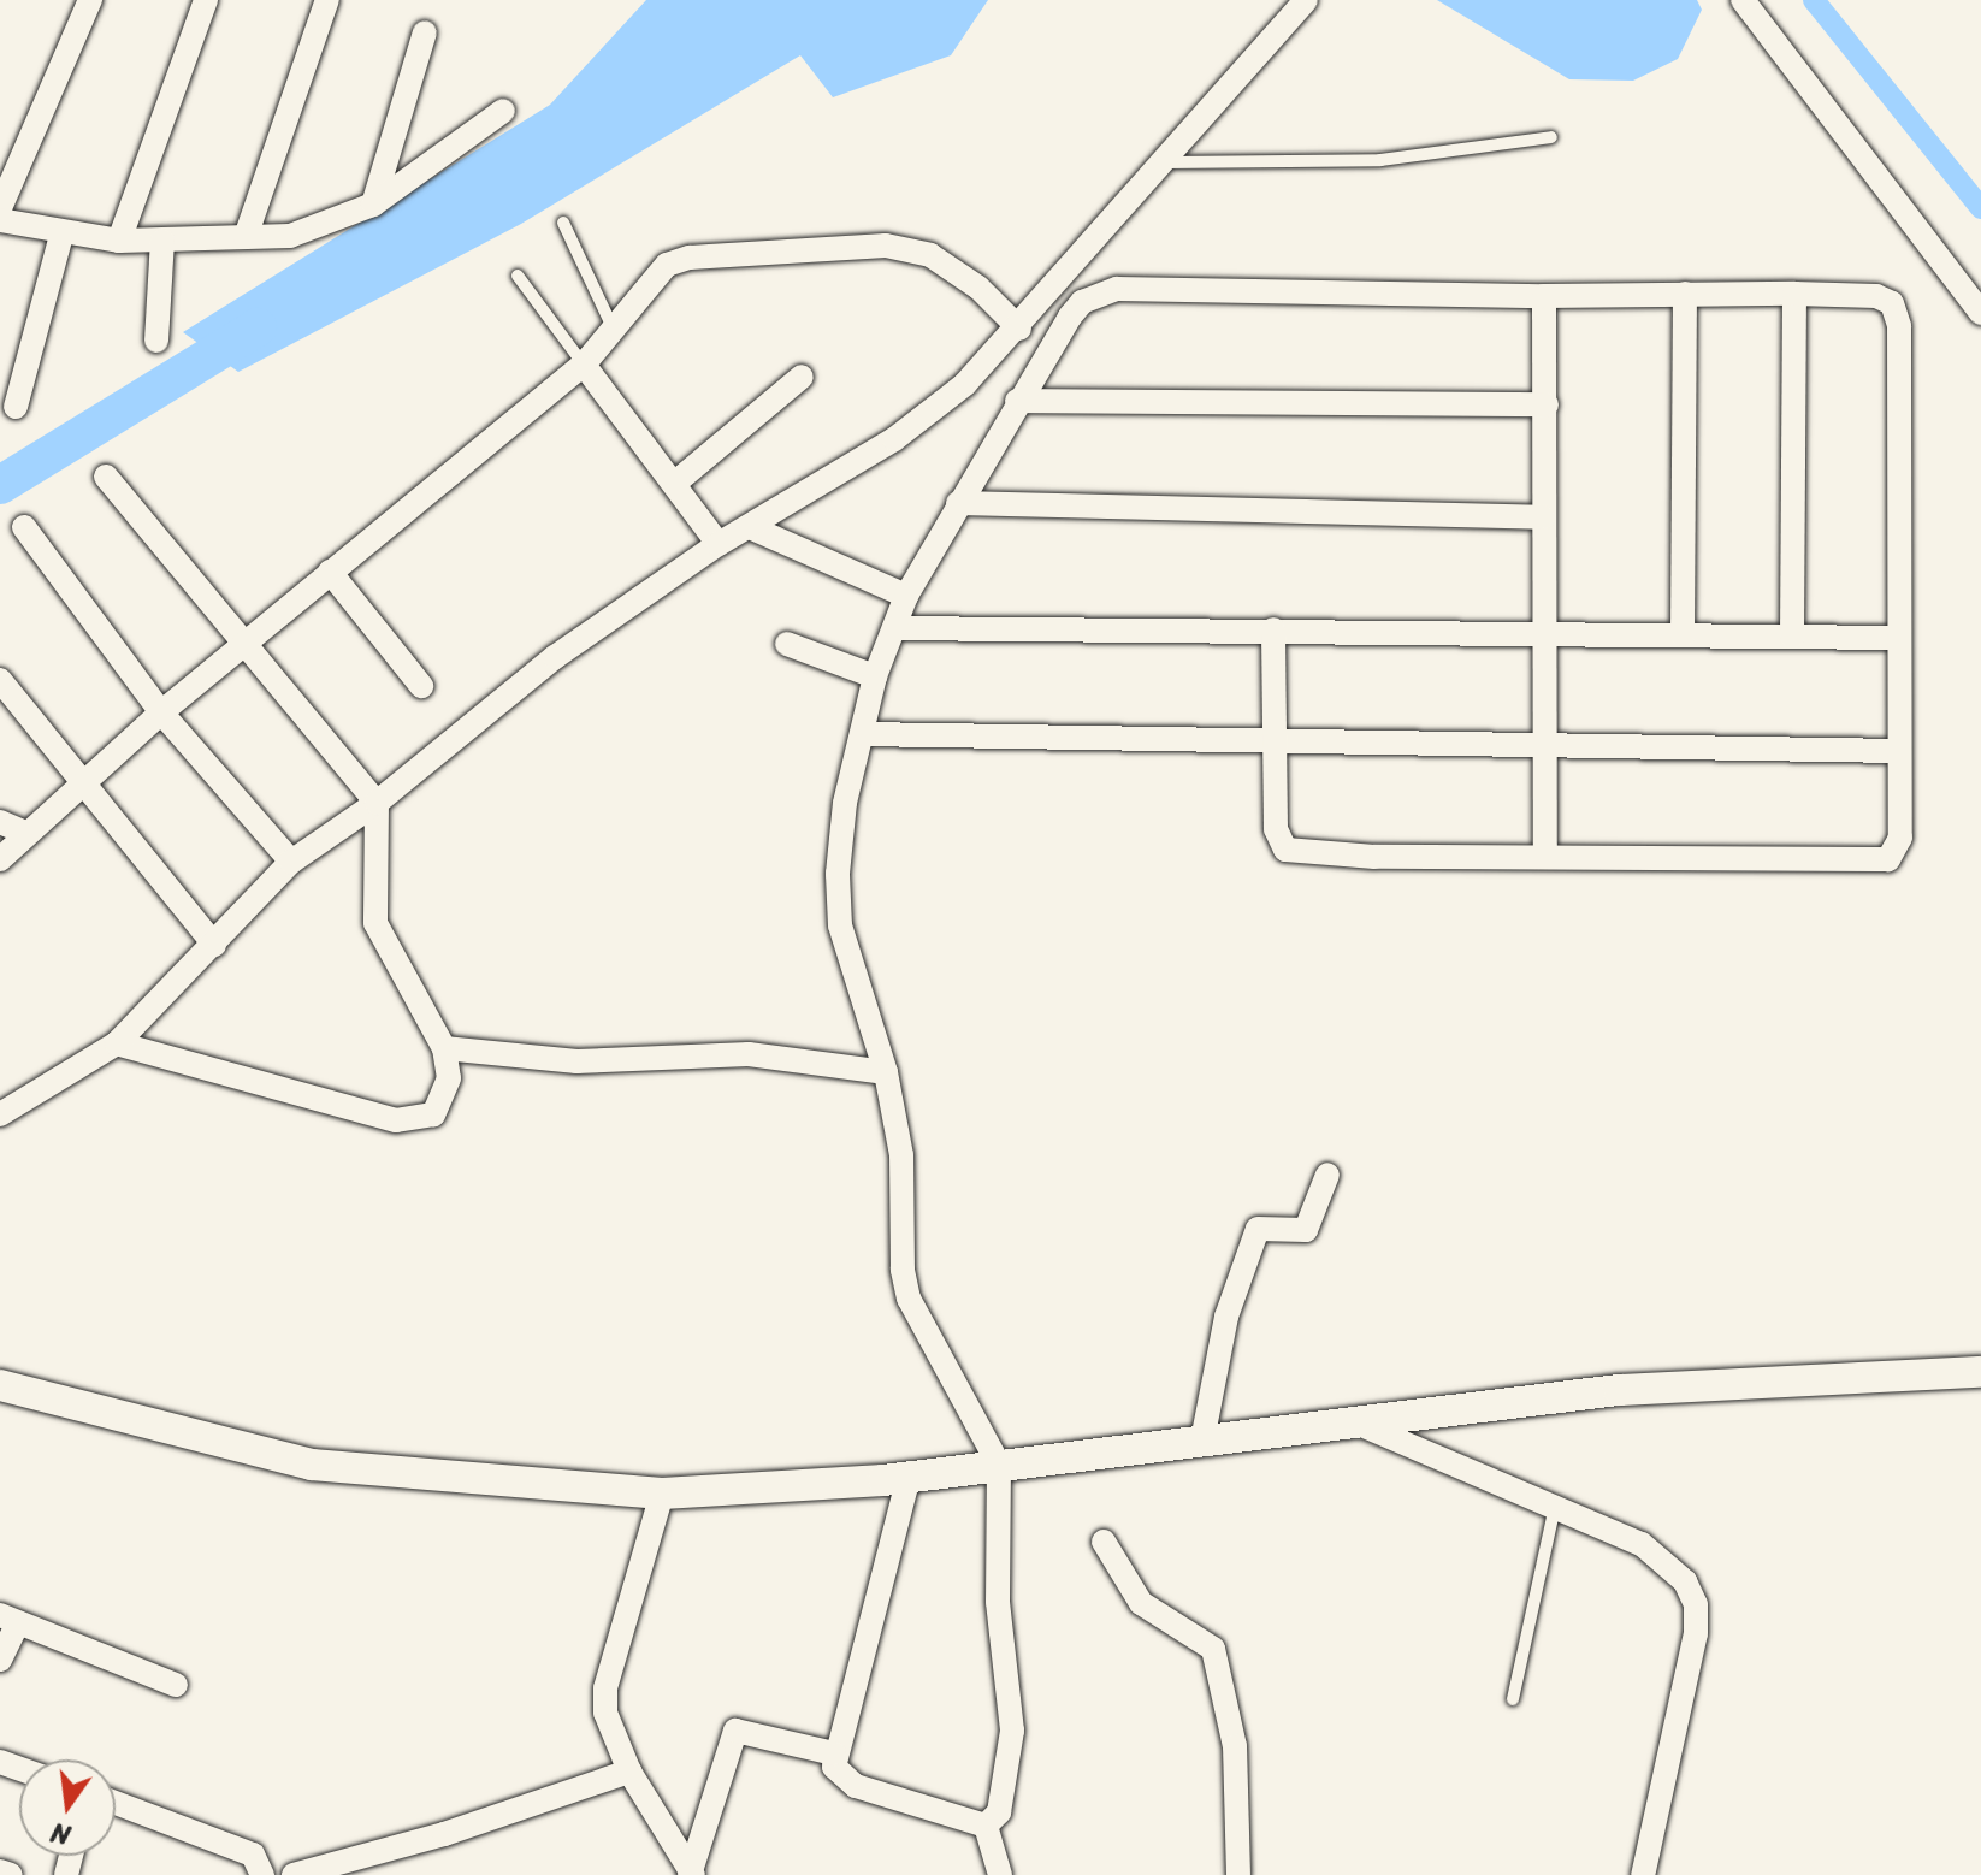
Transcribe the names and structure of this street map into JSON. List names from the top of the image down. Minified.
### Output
{"north":"bottom"}
